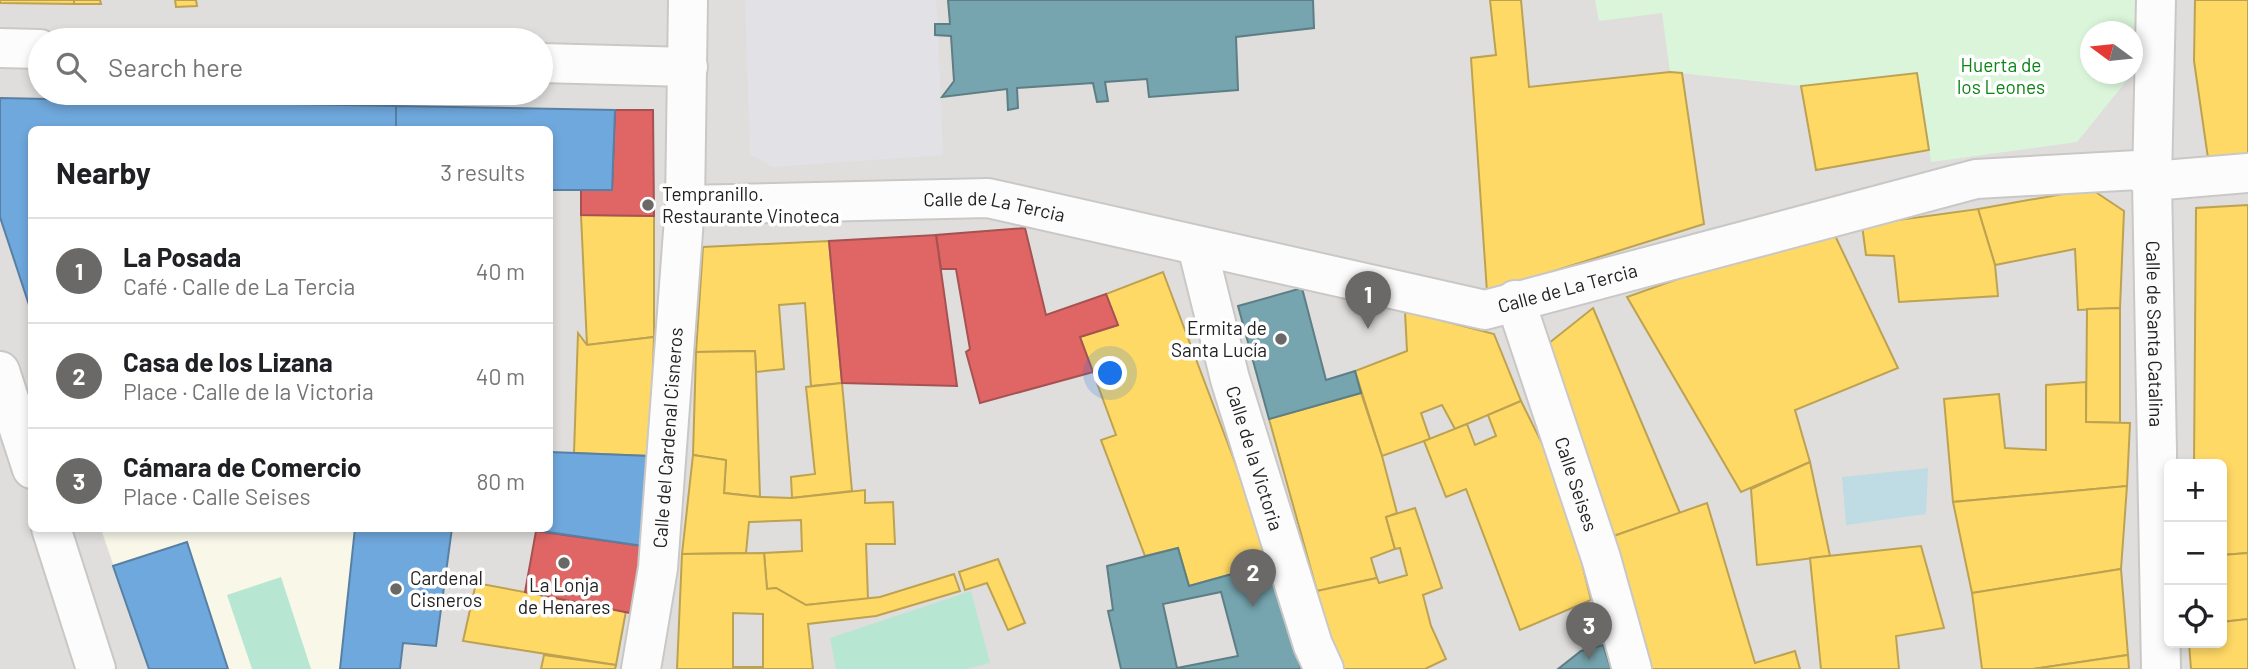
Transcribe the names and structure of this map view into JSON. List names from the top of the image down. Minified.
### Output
{"streets":{"street":["Calle de La Tercia","Calle de Santa Catalina","Calle del Cardenal Cisneros","Calle de la Victoria","Calle Seises"]},"crossings":[["Calle de La Tercia","Calle de Santa Catalina"],["Calle de La Tercia","Calle del Cardenal Cisneros"],["Calle de La Tercia","Calle de la Victoria"],["Calle de La Tercia","Calle Seises"]],"parks":["Huerta de los Leones"],"places":["Tempranillo. Restaurante Vinoteca","Ermita de Santa Lucía","La Lonja de Henares","Cardenal Cisneros"],"north":"left","page":{"search":"Search here","heading":["Nearby","3 results"],"list":[{"mark":"1","name":"La Posada","note":"Café · Calle de La Tercia","value":"40 m"},{"mark":"2","name":"Casa de los Lizana","note":"Place · Calle de la Victoria","value":"40 m"},{"mark":"3","name":"Cámara de Comercio","note":"Place · Calle Seises","value":"80 m"}],"pins":["1","2","3"],"map_buttons":["+","−"]}}
